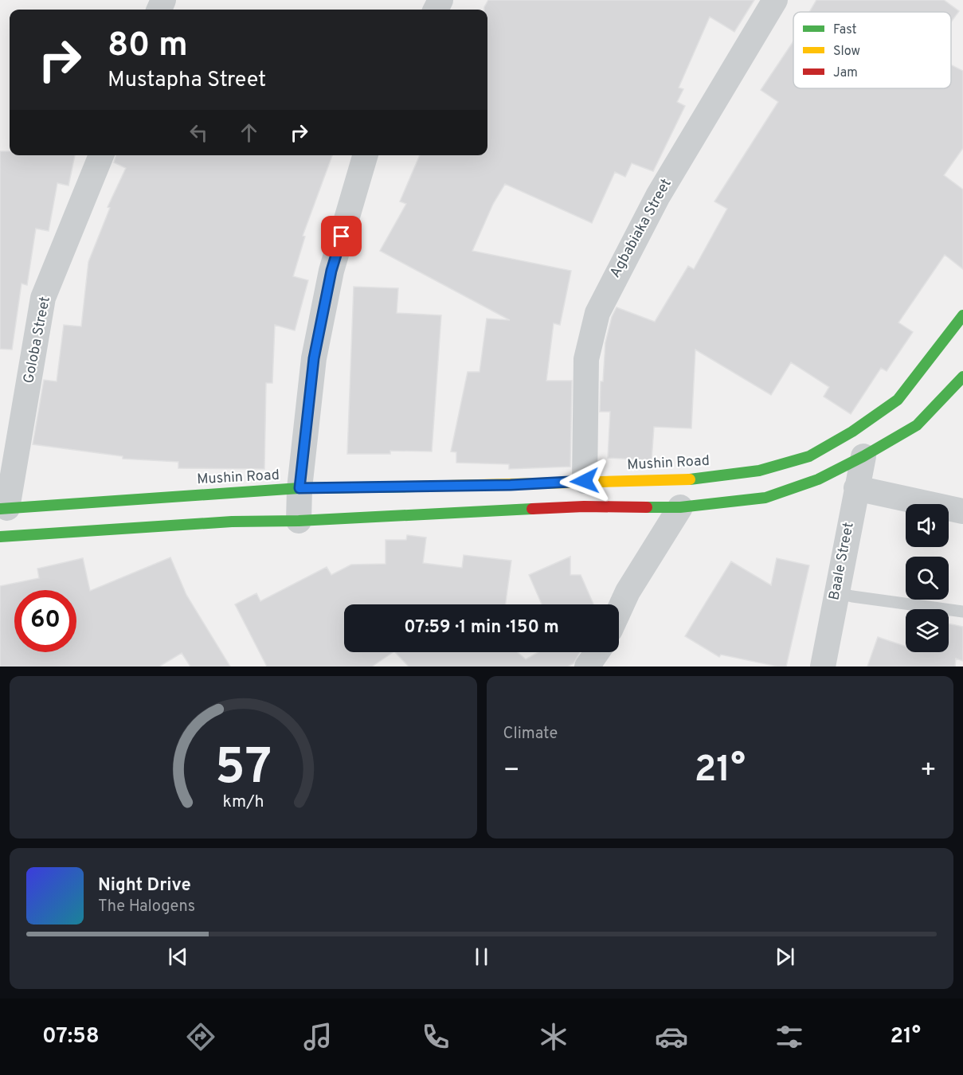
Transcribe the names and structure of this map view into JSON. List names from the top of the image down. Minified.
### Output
{"streets":{"main road":["Mushin Road"],"street":["Agbabiaka Street","Goloba Street","Baale Street"]},"crossings":[["Agbabiaka Street","Mushin Road"],["Goloba Street","Mushin Road"]],"legend":["Fast","Slow","Jam"],"page":{"turn":["80 m","Mustapha Street"],"limit":"60","trip":"07:59 · 1 min · 150 m","tile":"Climate","heat":["−","21°","+"],"song":["Night Drive","The Halogens"],"tabs":["07:58","21°"],"gauge":["57","km/h"]}}
